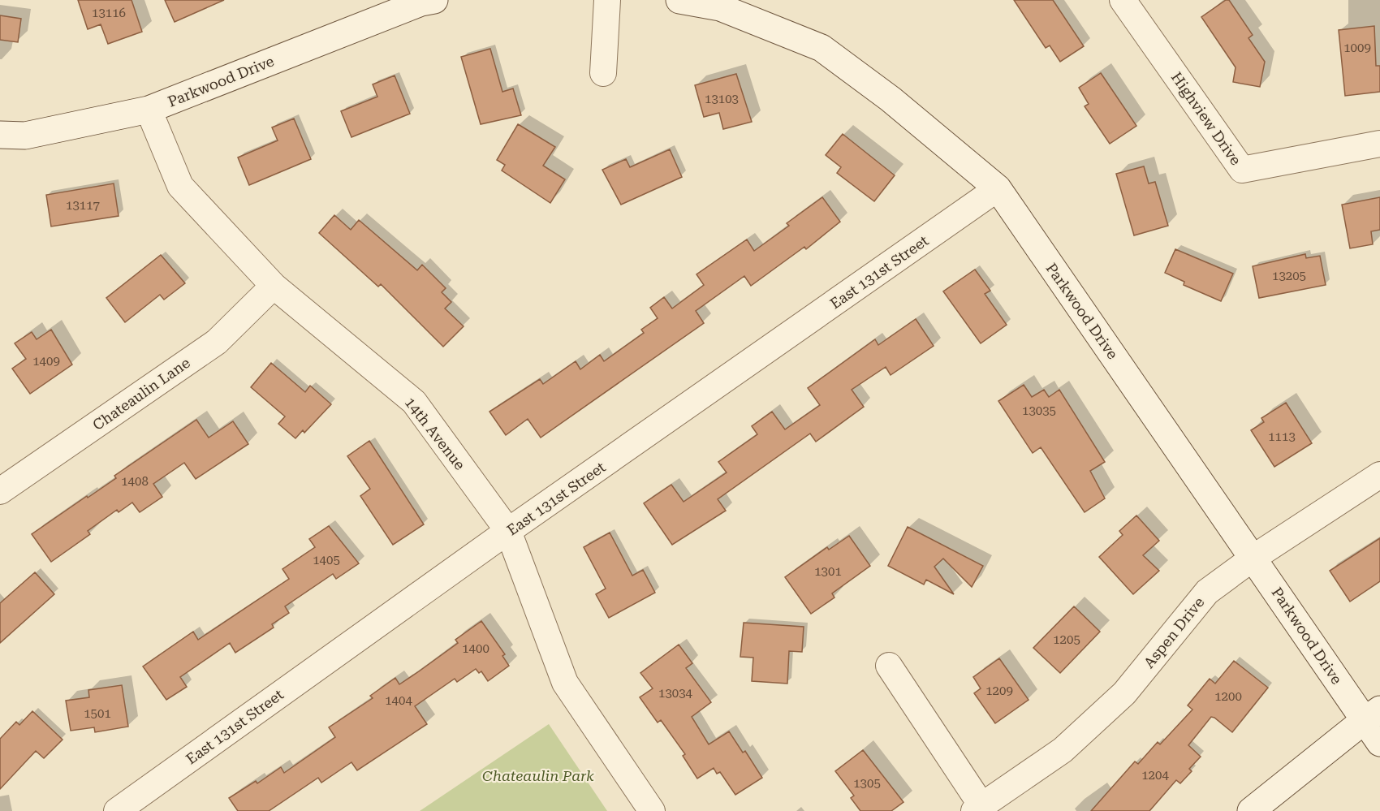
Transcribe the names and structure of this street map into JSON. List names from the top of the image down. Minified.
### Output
{"streets":{"street":["Parkwood Drive","Highview Drive","East 131st Street","Chateaulin Lane","14th Avenue","Aspen Drive"]},"crossings":[["Parkwood Drive","East 131st Street"],["Parkwood Drive","14th Avenue"],["Parkwood Drive","Aspen Drive"],["East 131st Street","14th Avenue"],["Chateaulin Lane","14th Avenue"]],"parks":["Chateaulin Park"],"house_numbers":["13116","1009","13103","13117","13205","1409","13035","1113","1408","1405","1301","1205","1400","1209","13034","1200","1404","1501","1204","1305"]}
